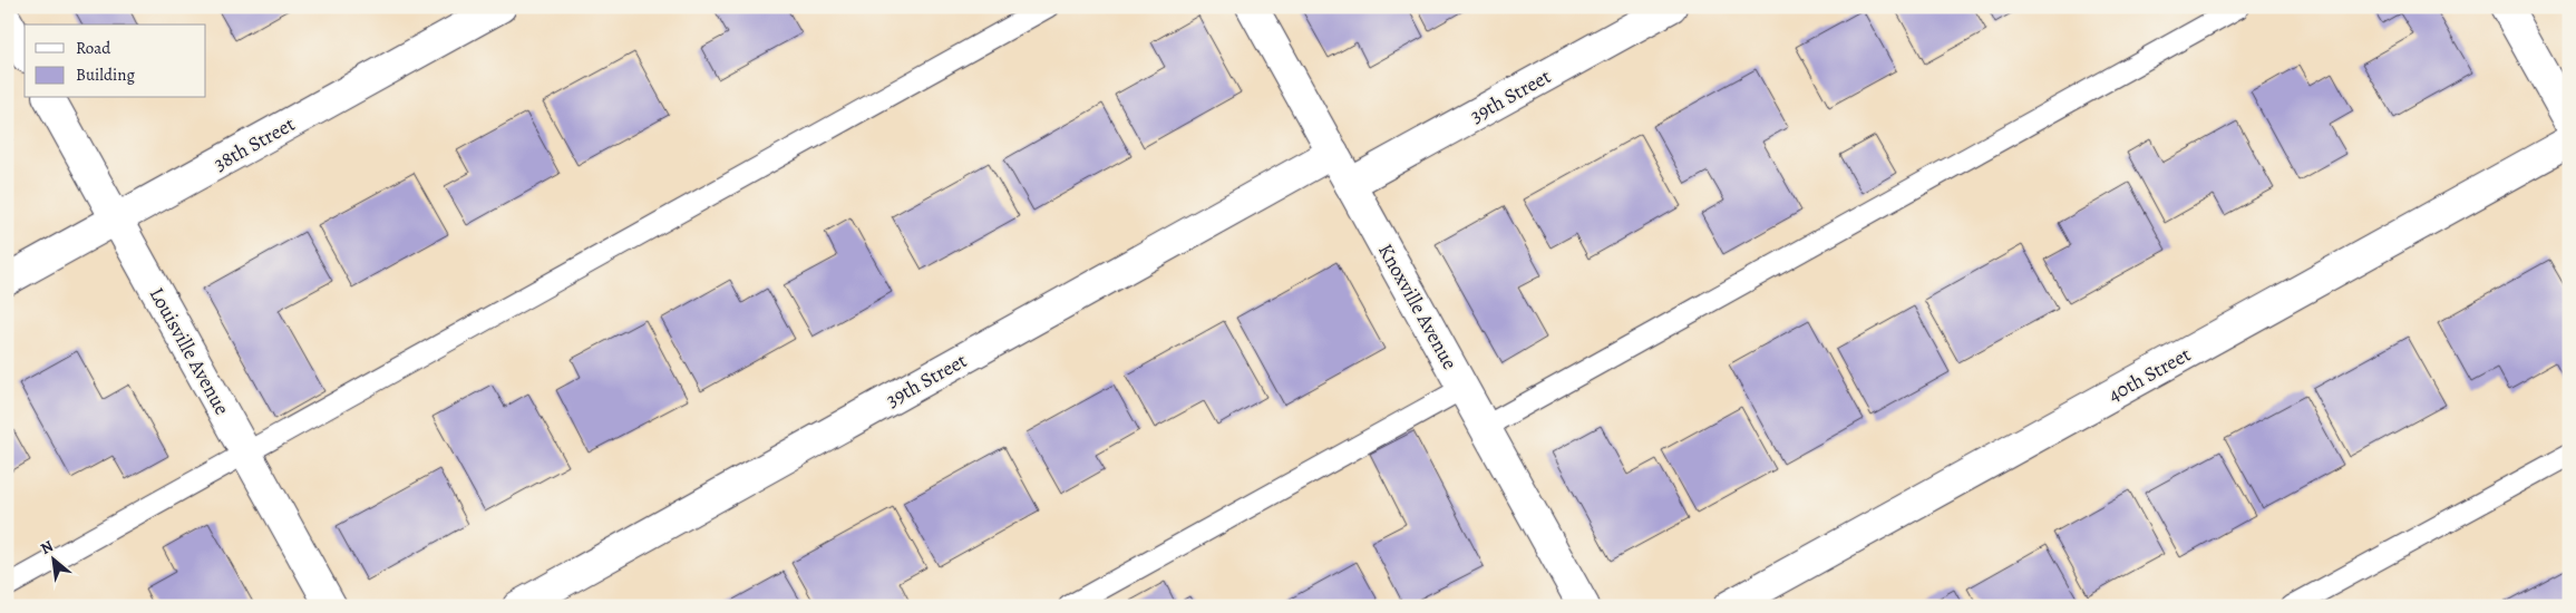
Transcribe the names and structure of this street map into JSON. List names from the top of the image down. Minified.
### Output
{"streets":{"street":["39th Street","38th Street","Knoxville Avenue","Louisville Avenue","40th Street"]},"crossings":[["39th Street","Knoxville Avenue"],["38th Street","Louisville Avenue"]],"legend":["Road","Building"],"north":"top left"}
